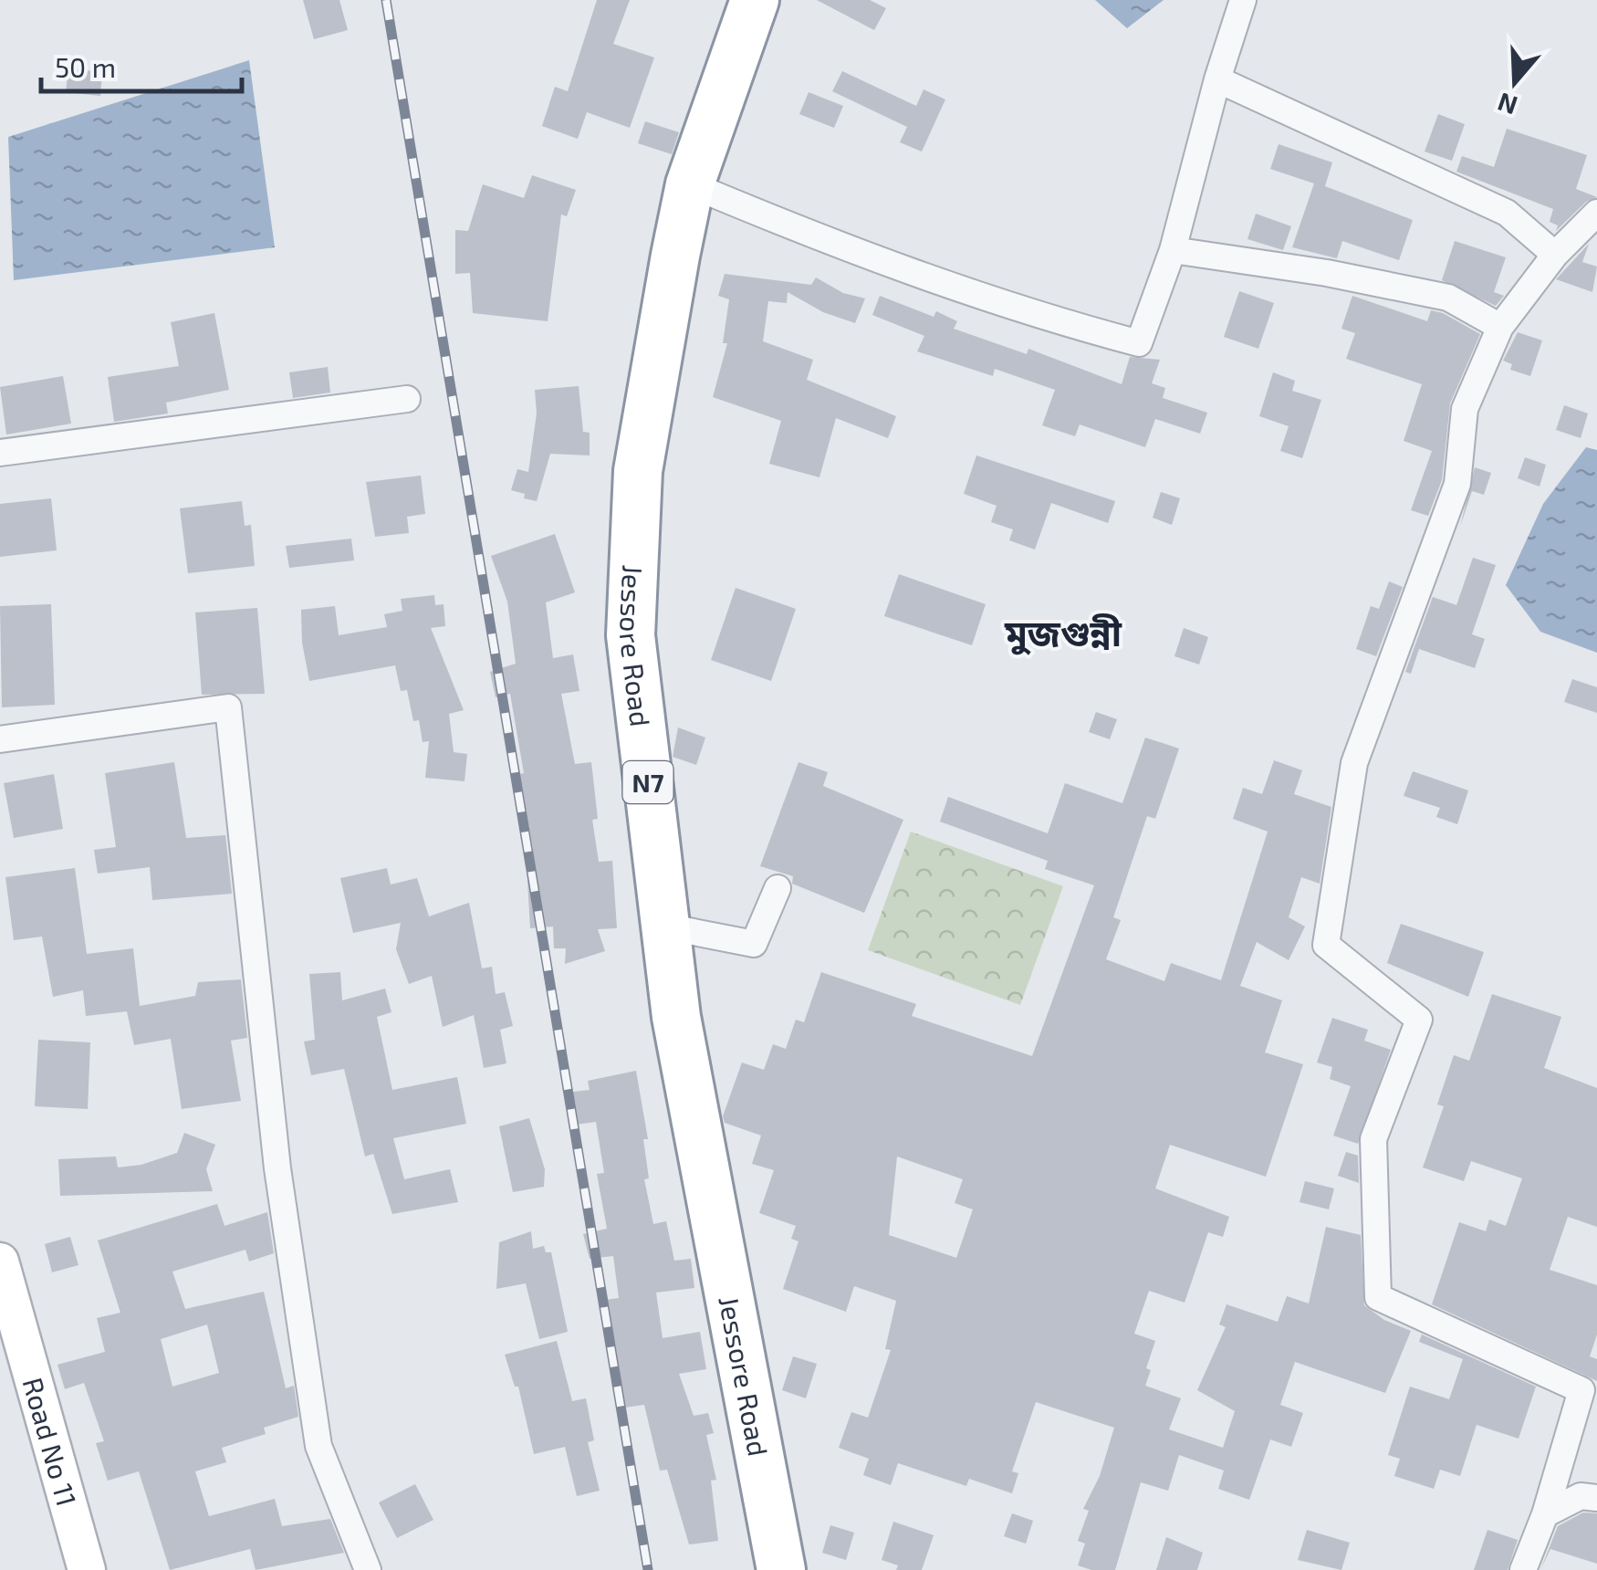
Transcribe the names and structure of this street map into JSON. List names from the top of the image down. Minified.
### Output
{"streets":{"highway":["Jessore Road","N7"],"street":["Road No 11"]},"districts":["মুজগুন্নী"],"scale_bar":"50 m","north":"bottom"}
